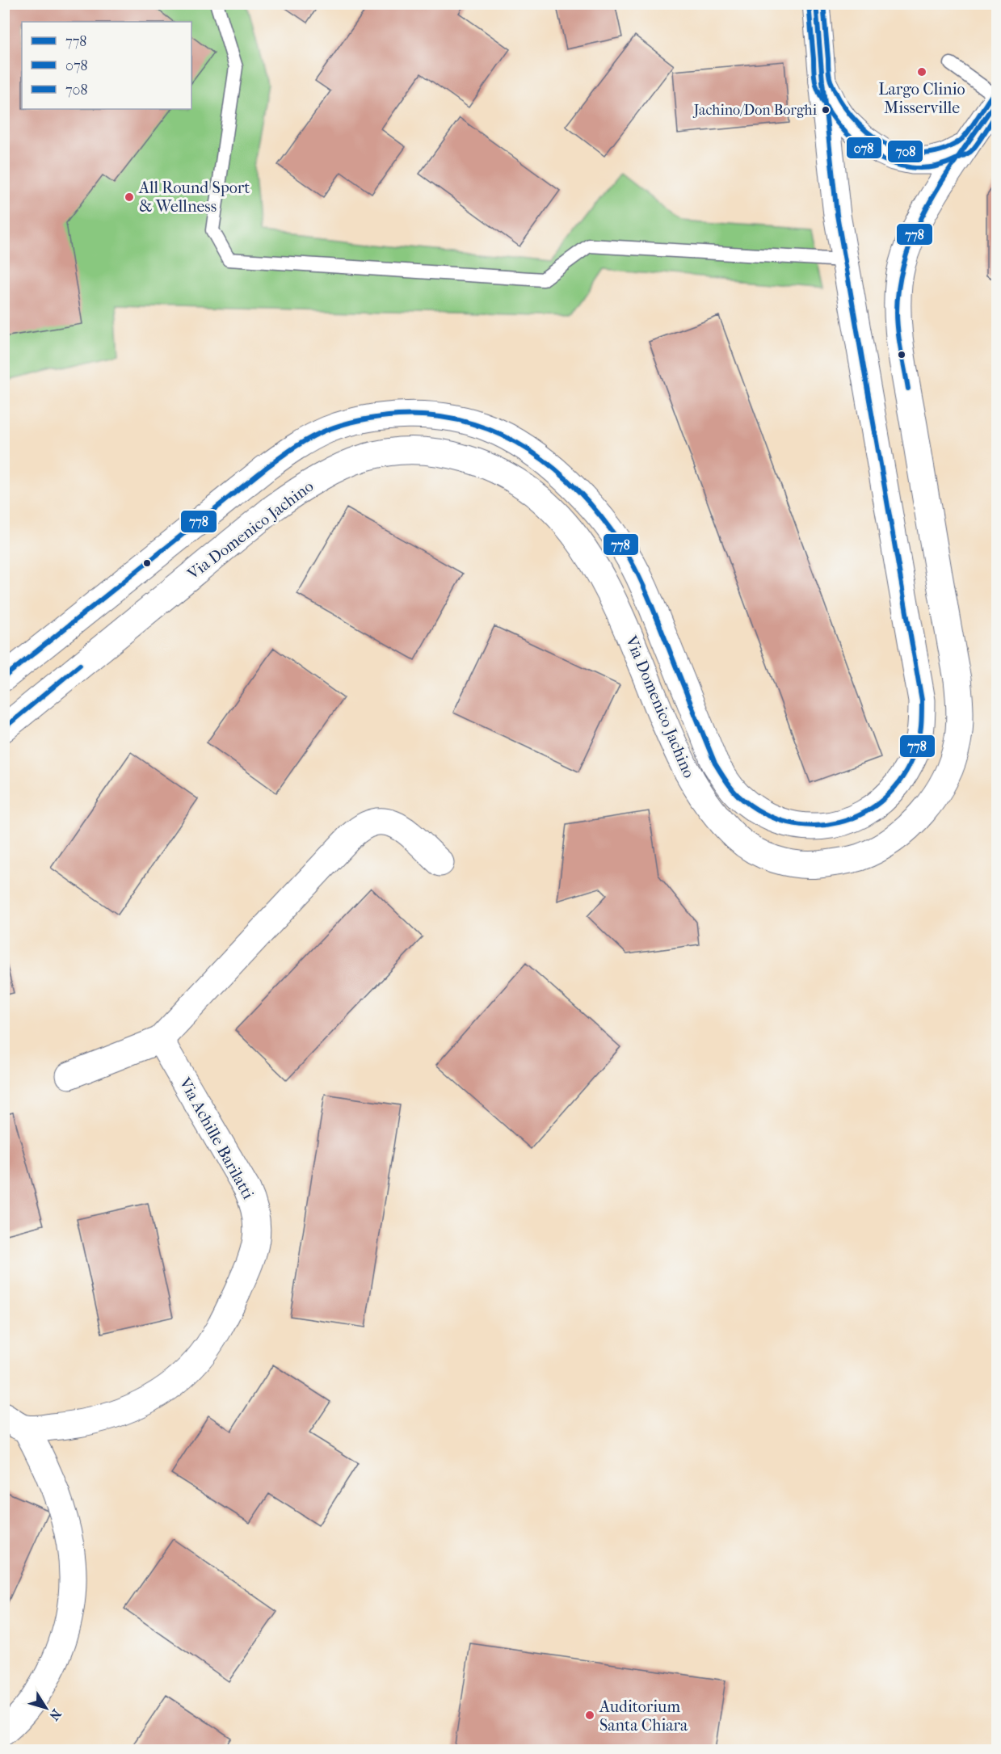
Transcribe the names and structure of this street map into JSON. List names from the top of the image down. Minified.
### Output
{"streets":{"street":["Via Domenico Jachino","Via Achille Barilatti"]},"places":["Largo Clinio Misserville","Jachino/Don Borghi","All Round Sport & Wellness","Auditorium Santa Chiara"],"lines":["transit line 778","transit line 708","transit line 078"],"legend":["778","078","708"],"north":"bottom right"}
